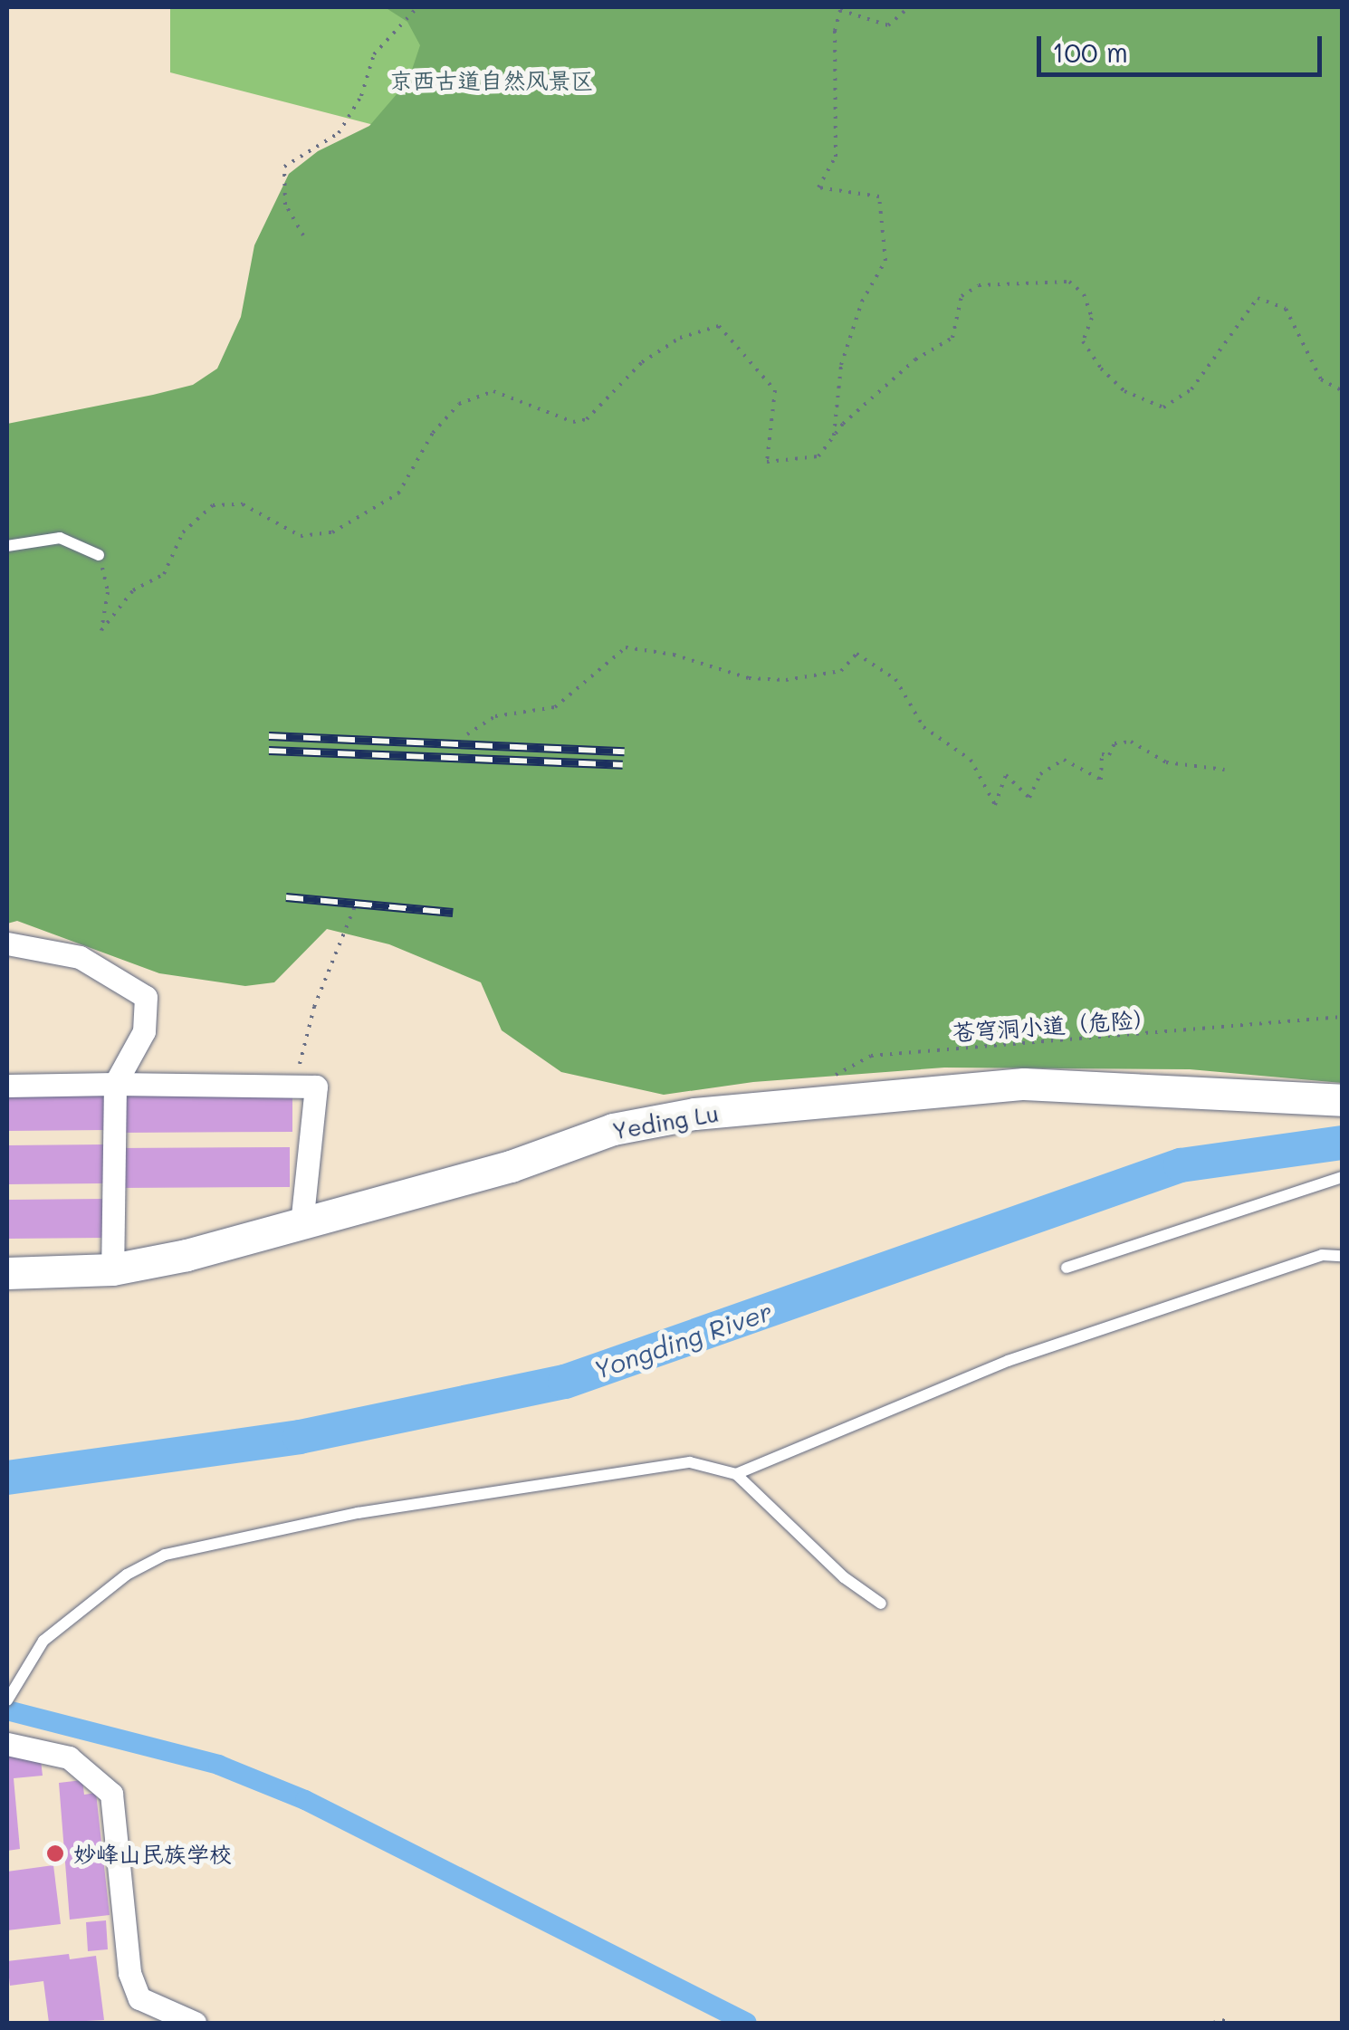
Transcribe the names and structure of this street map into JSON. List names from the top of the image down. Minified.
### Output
{"streets":{"main road":["Yeding Lu"],"path":["苍穹洞小道（危险）"]},"water":["Yongding River"],"parks":["京西古道自然风景区"],"places":["妙峰山民族学校"],"scale_bar":"100 m"}
